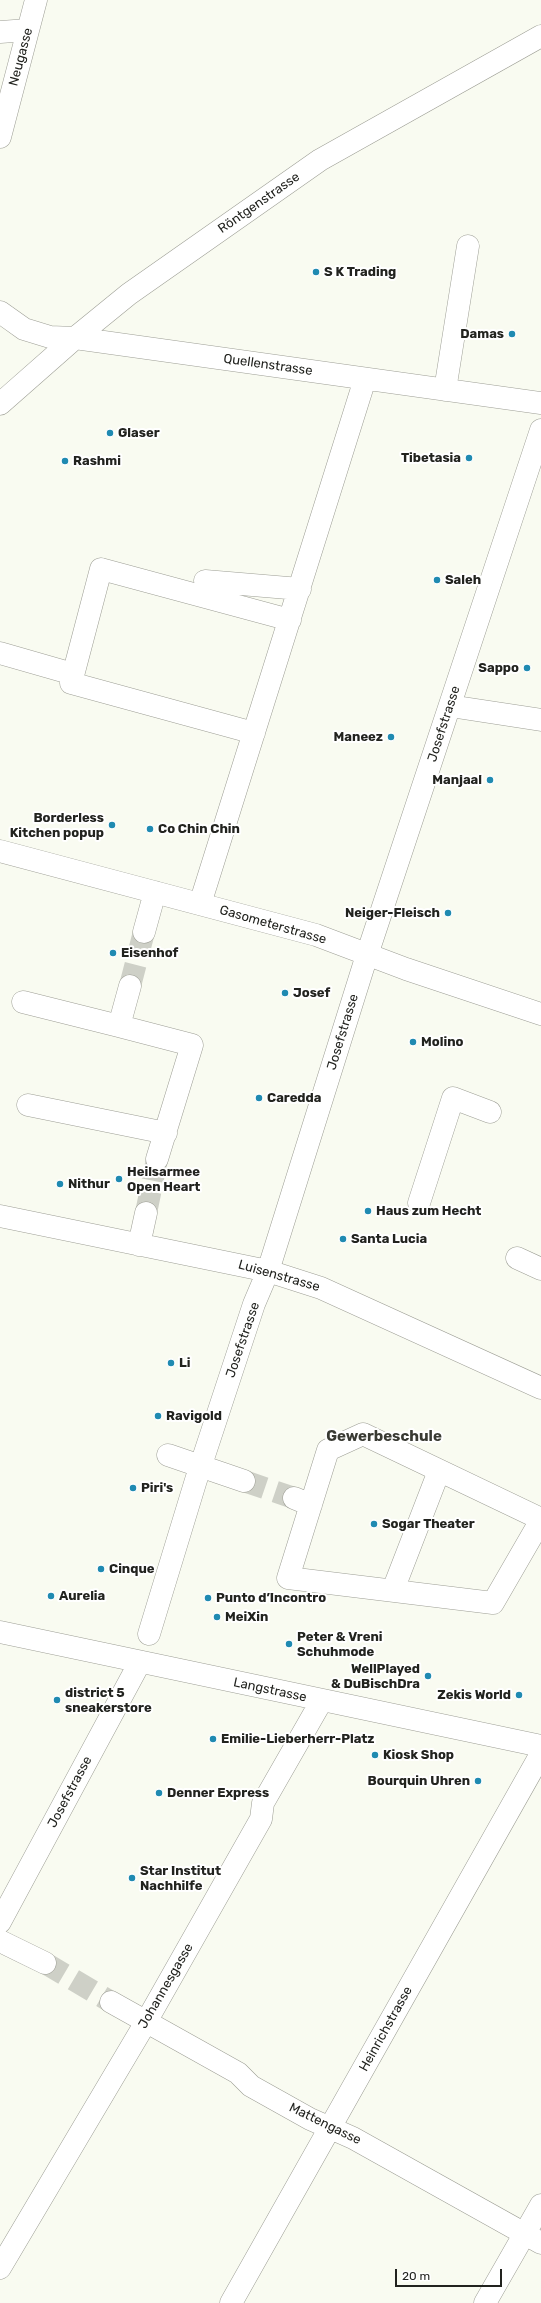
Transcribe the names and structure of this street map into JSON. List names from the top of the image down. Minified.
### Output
{"streets":{"street":["Neugasse","Röntgenstrasse","Quellenstrasse","Josefstrasse","Gasometerstrasse","Luisenstrasse","Langstrasse","Johannesgasse","Heinrichstrasse","Mattengasse"]},"crossings":[["Röntgenstrasse","Quellenstrasse"],["Josefstrasse","Gasometerstrasse"],["Josefstrasse","Luisenstrasse"],["Josefstrasse","Langstrasse"],["Langstrasse","Johannesgasse"],["Johannesgasse","Mattengasse"],["Heinrichstrasse","Mattengasse"]],"districts":["Gewerbeschule"],"places":["S K Trading","Damas","Glaser","Tibetasia","Rashmi","Saleh","Sappo","Maneez","Manjaal","Borderless Kitchen popup","Co Chin Chin","Neiger-Fleisch","Eisenhof","Josef","Molino","Caredda","Heilsarmee Open Heart","Nithur","Haus zum Hecht","Santa Lucia","Li","Ravigold","Piri's","Sogar Theater","Cinque","Aurelia","Punto d’Incontro","MeiXin","Peter & Vreni Schuhmode","WellPlayed & DuBischDra","Zekis World","district 5 sneakerstore","Emilie-Lieberherr-Platz","Kiosk Shop","Bourquin Uhren","Denner Express","Star Institut Nachhilfe"],"scale_bar":"20 m"}
